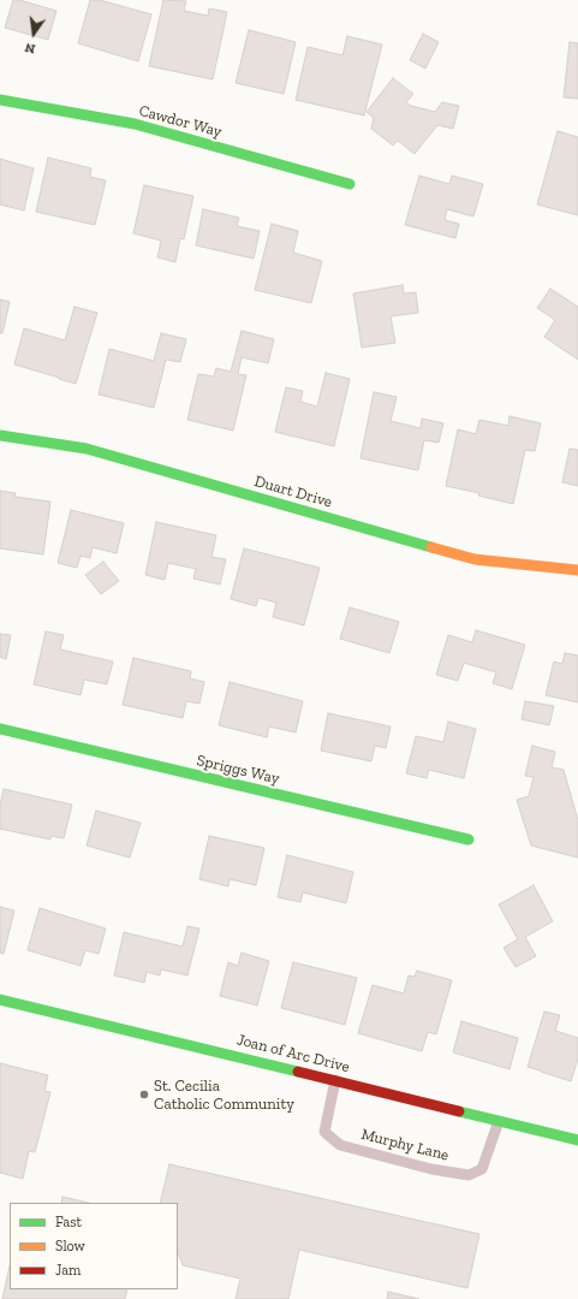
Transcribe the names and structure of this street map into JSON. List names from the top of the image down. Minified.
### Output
{"streets":{"street":["Cawdor Way","Duart Drive","Spriggs Way","Joan of Arc Drive"],"lane":["Murphy Lane"]},"crossings":[["Joan of Arc Drive","Murphy Lane"]],"places":["St. Cecilia Catholic Community"],"legend":["Fast","Slow","Jam"],"north":"bottom"}
